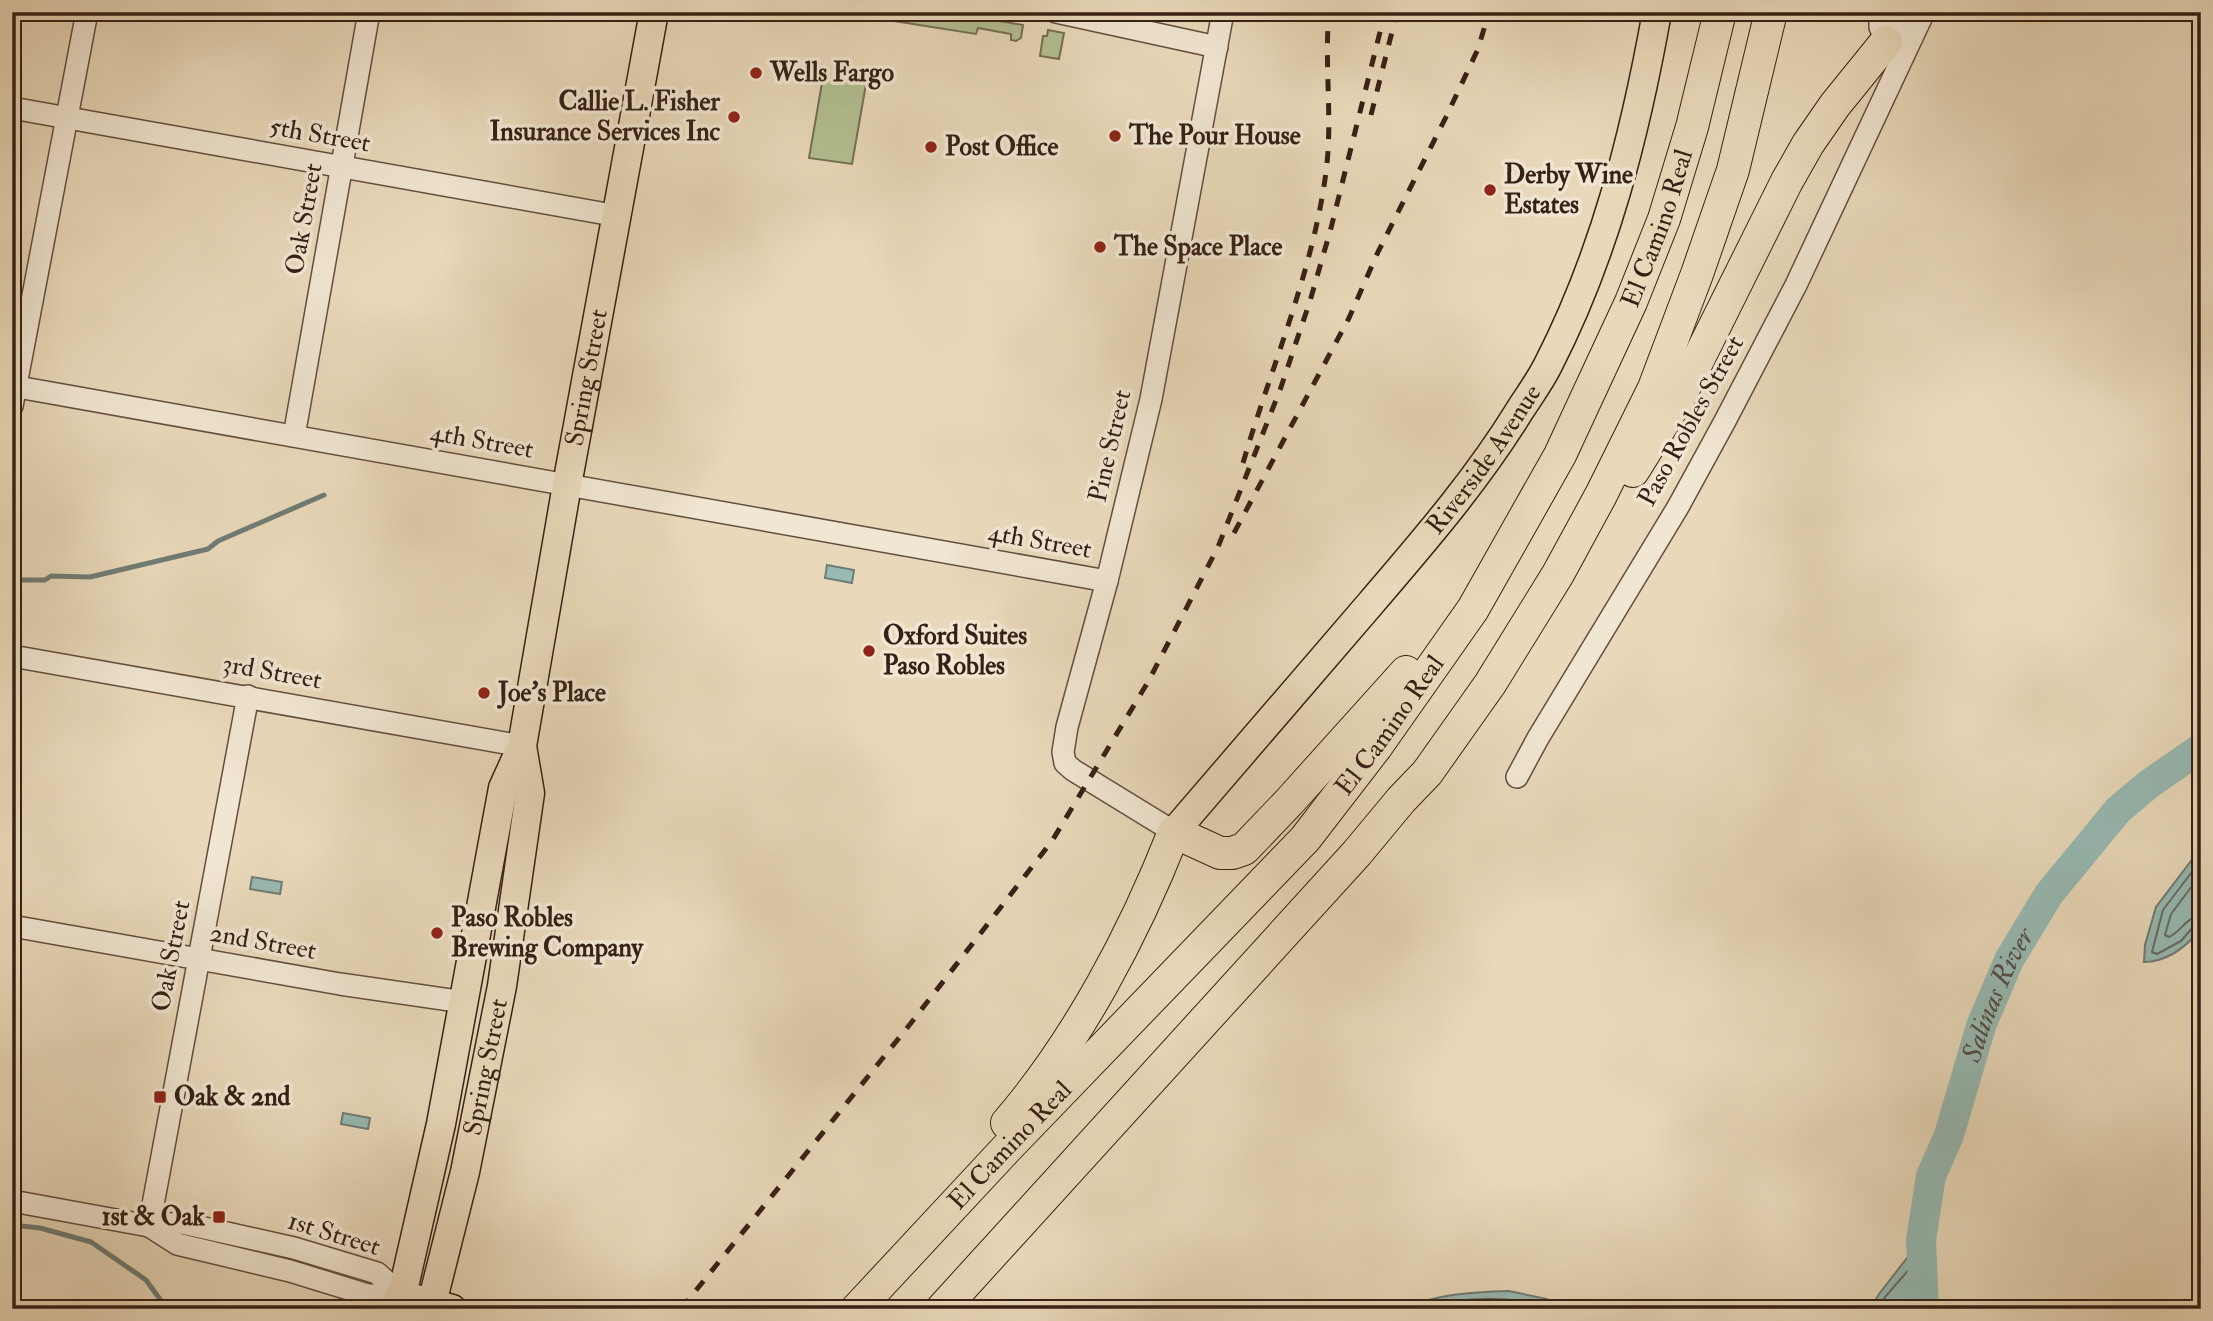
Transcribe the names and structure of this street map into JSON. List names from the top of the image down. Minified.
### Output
{"streets":{"highway":["El Camino Real"],"main road":["Spring Street","Riverside Avenue"],"street":["5th Street","Oak Street","Paso Robles Street","4th Street","Pine Street","3rd Street","2nd Street","1st Street"]},"crossings":[["5th Street","Oak Street"],["5th Street","Spring Street"],["Oak Street","4th Street"],["Oak Street","3rd Street"],["Oak Street","2nd Street"],["Oak Street","1st Street"],["Spring Street","4th Street"],["Spring Street","3rd Street"],["Spring Street","2nd Street"],["Spring Street","1st Street"],["4th Street","Pine Street"],["Pine Street","Riverside Avenue"]],"water":["Salinas River"],"places":{"other":["Wells Fargo","Callie L. Fisher Insurance Services Inc","The Pour House","Post Office","Derby Wine Estates","The Space Place","Oxford Suites Paso Robles","Joe’s Place","Paso Robles Brewing Company"],"transit":["Oak & 2nd","1st & Oak"]}}
